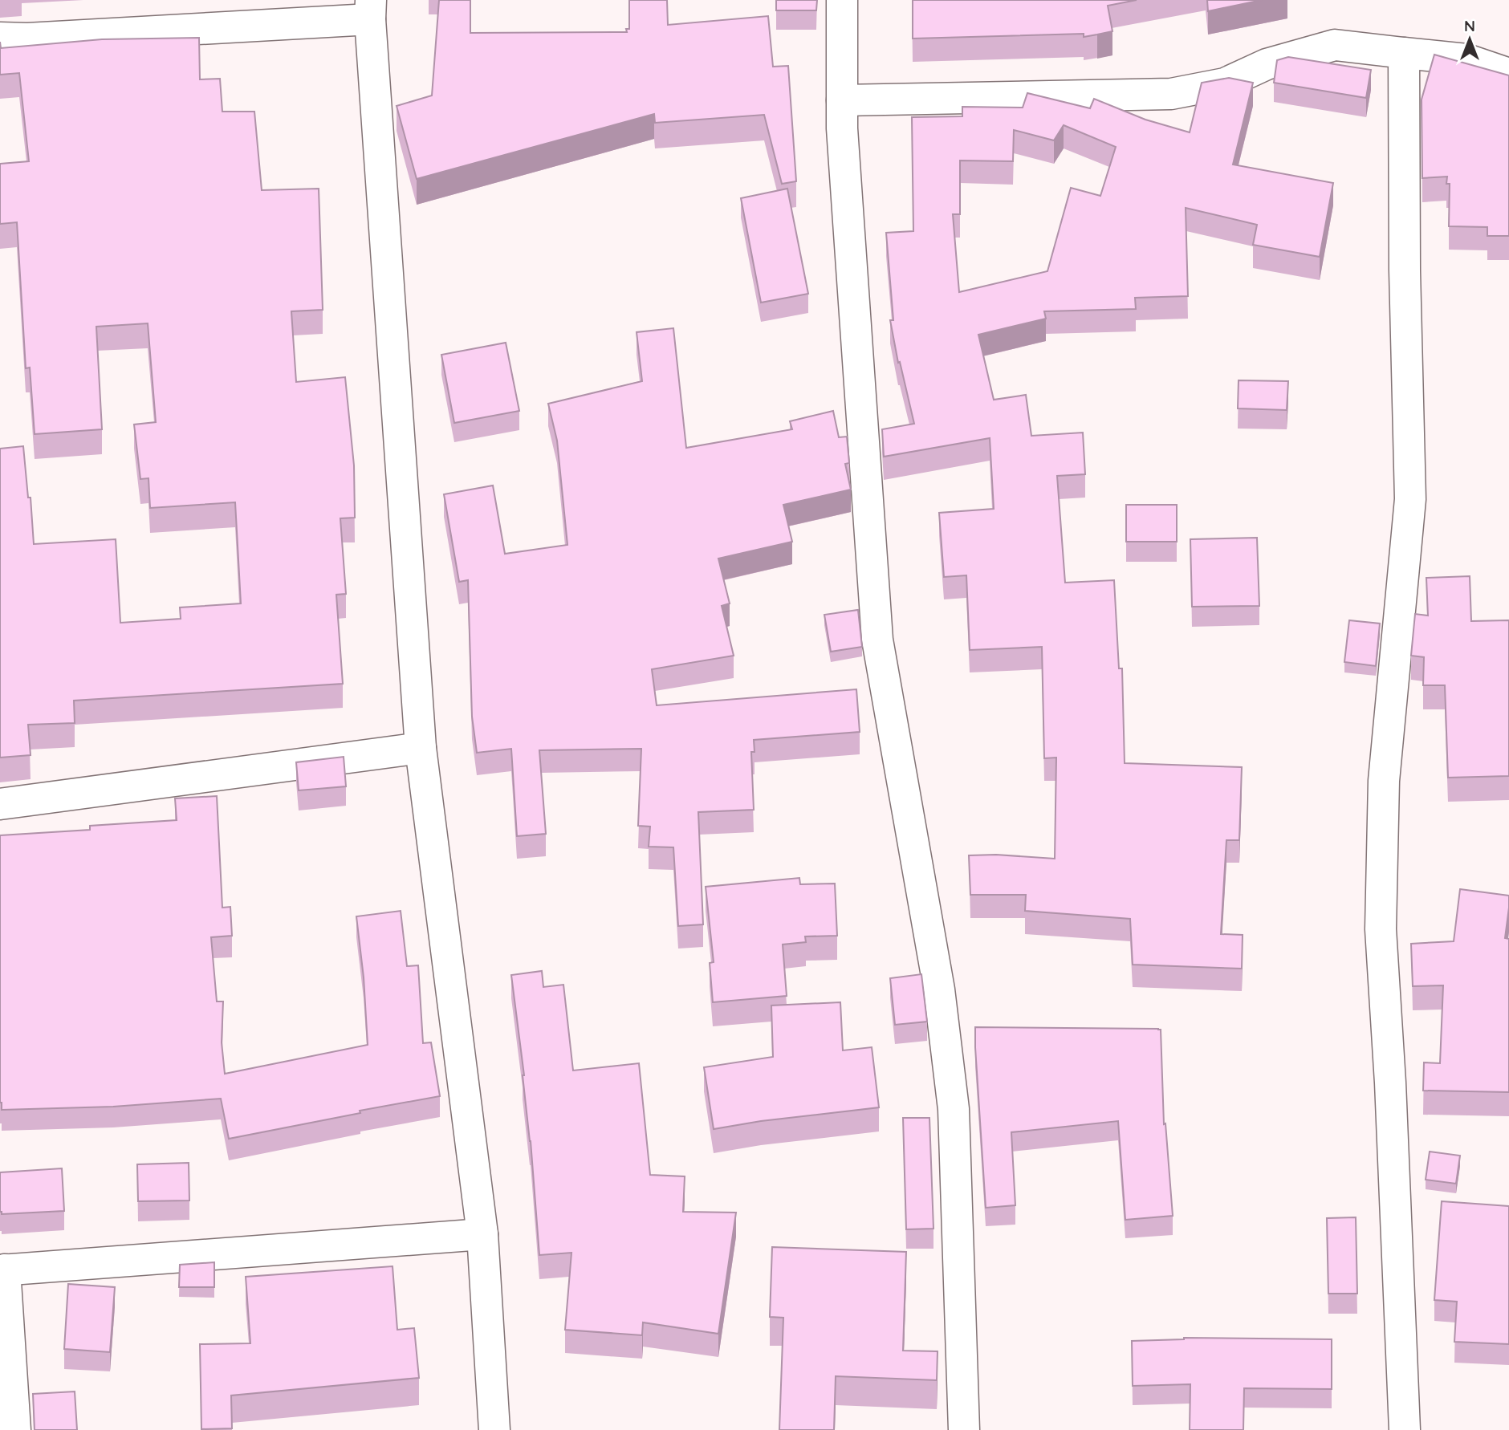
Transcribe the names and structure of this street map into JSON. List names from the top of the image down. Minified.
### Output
{"north":"top"}
